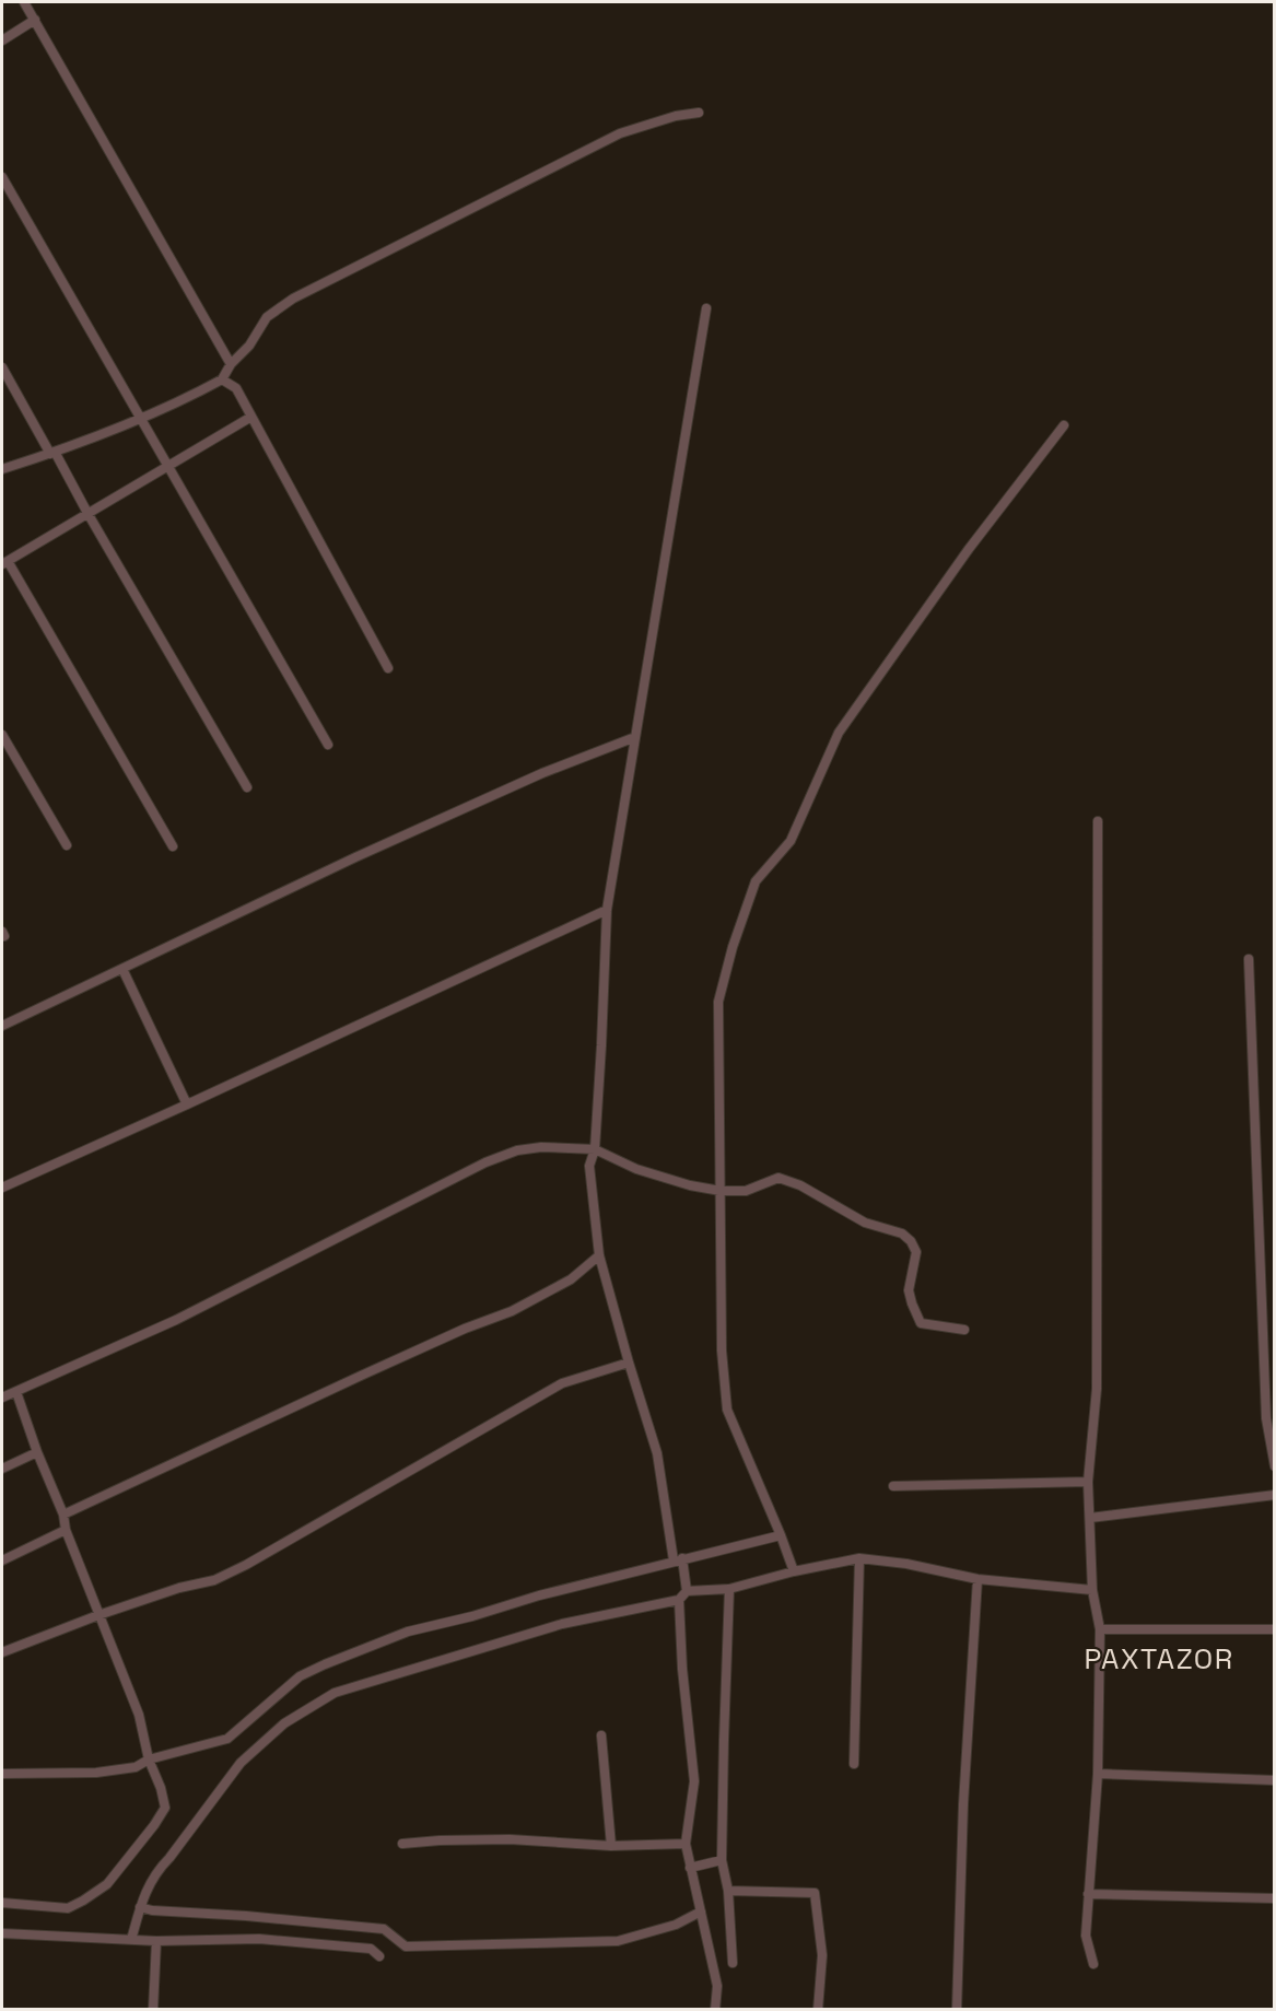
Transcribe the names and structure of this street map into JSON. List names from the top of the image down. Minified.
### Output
{"districts":["PAXTAZOR"]}
